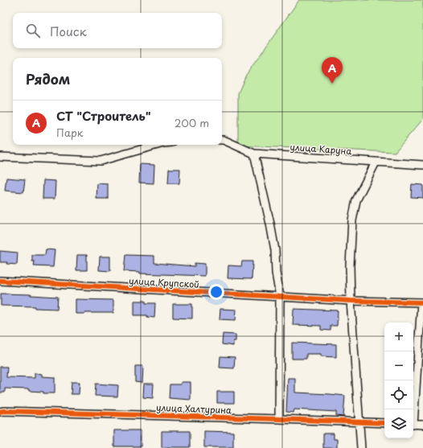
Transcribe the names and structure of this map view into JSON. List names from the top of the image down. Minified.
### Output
{"streets":{"street":["улица Каруна","улица Крупской","улица Халтурина"]},"page":{"search":"Поиск","pins":"A","heading":"Рядом","list":[{"mark":"A","name":"СТ \"Строитель\"","note":"Парк","value":"200 m"}],"map_buttons":["+","−"]}}
